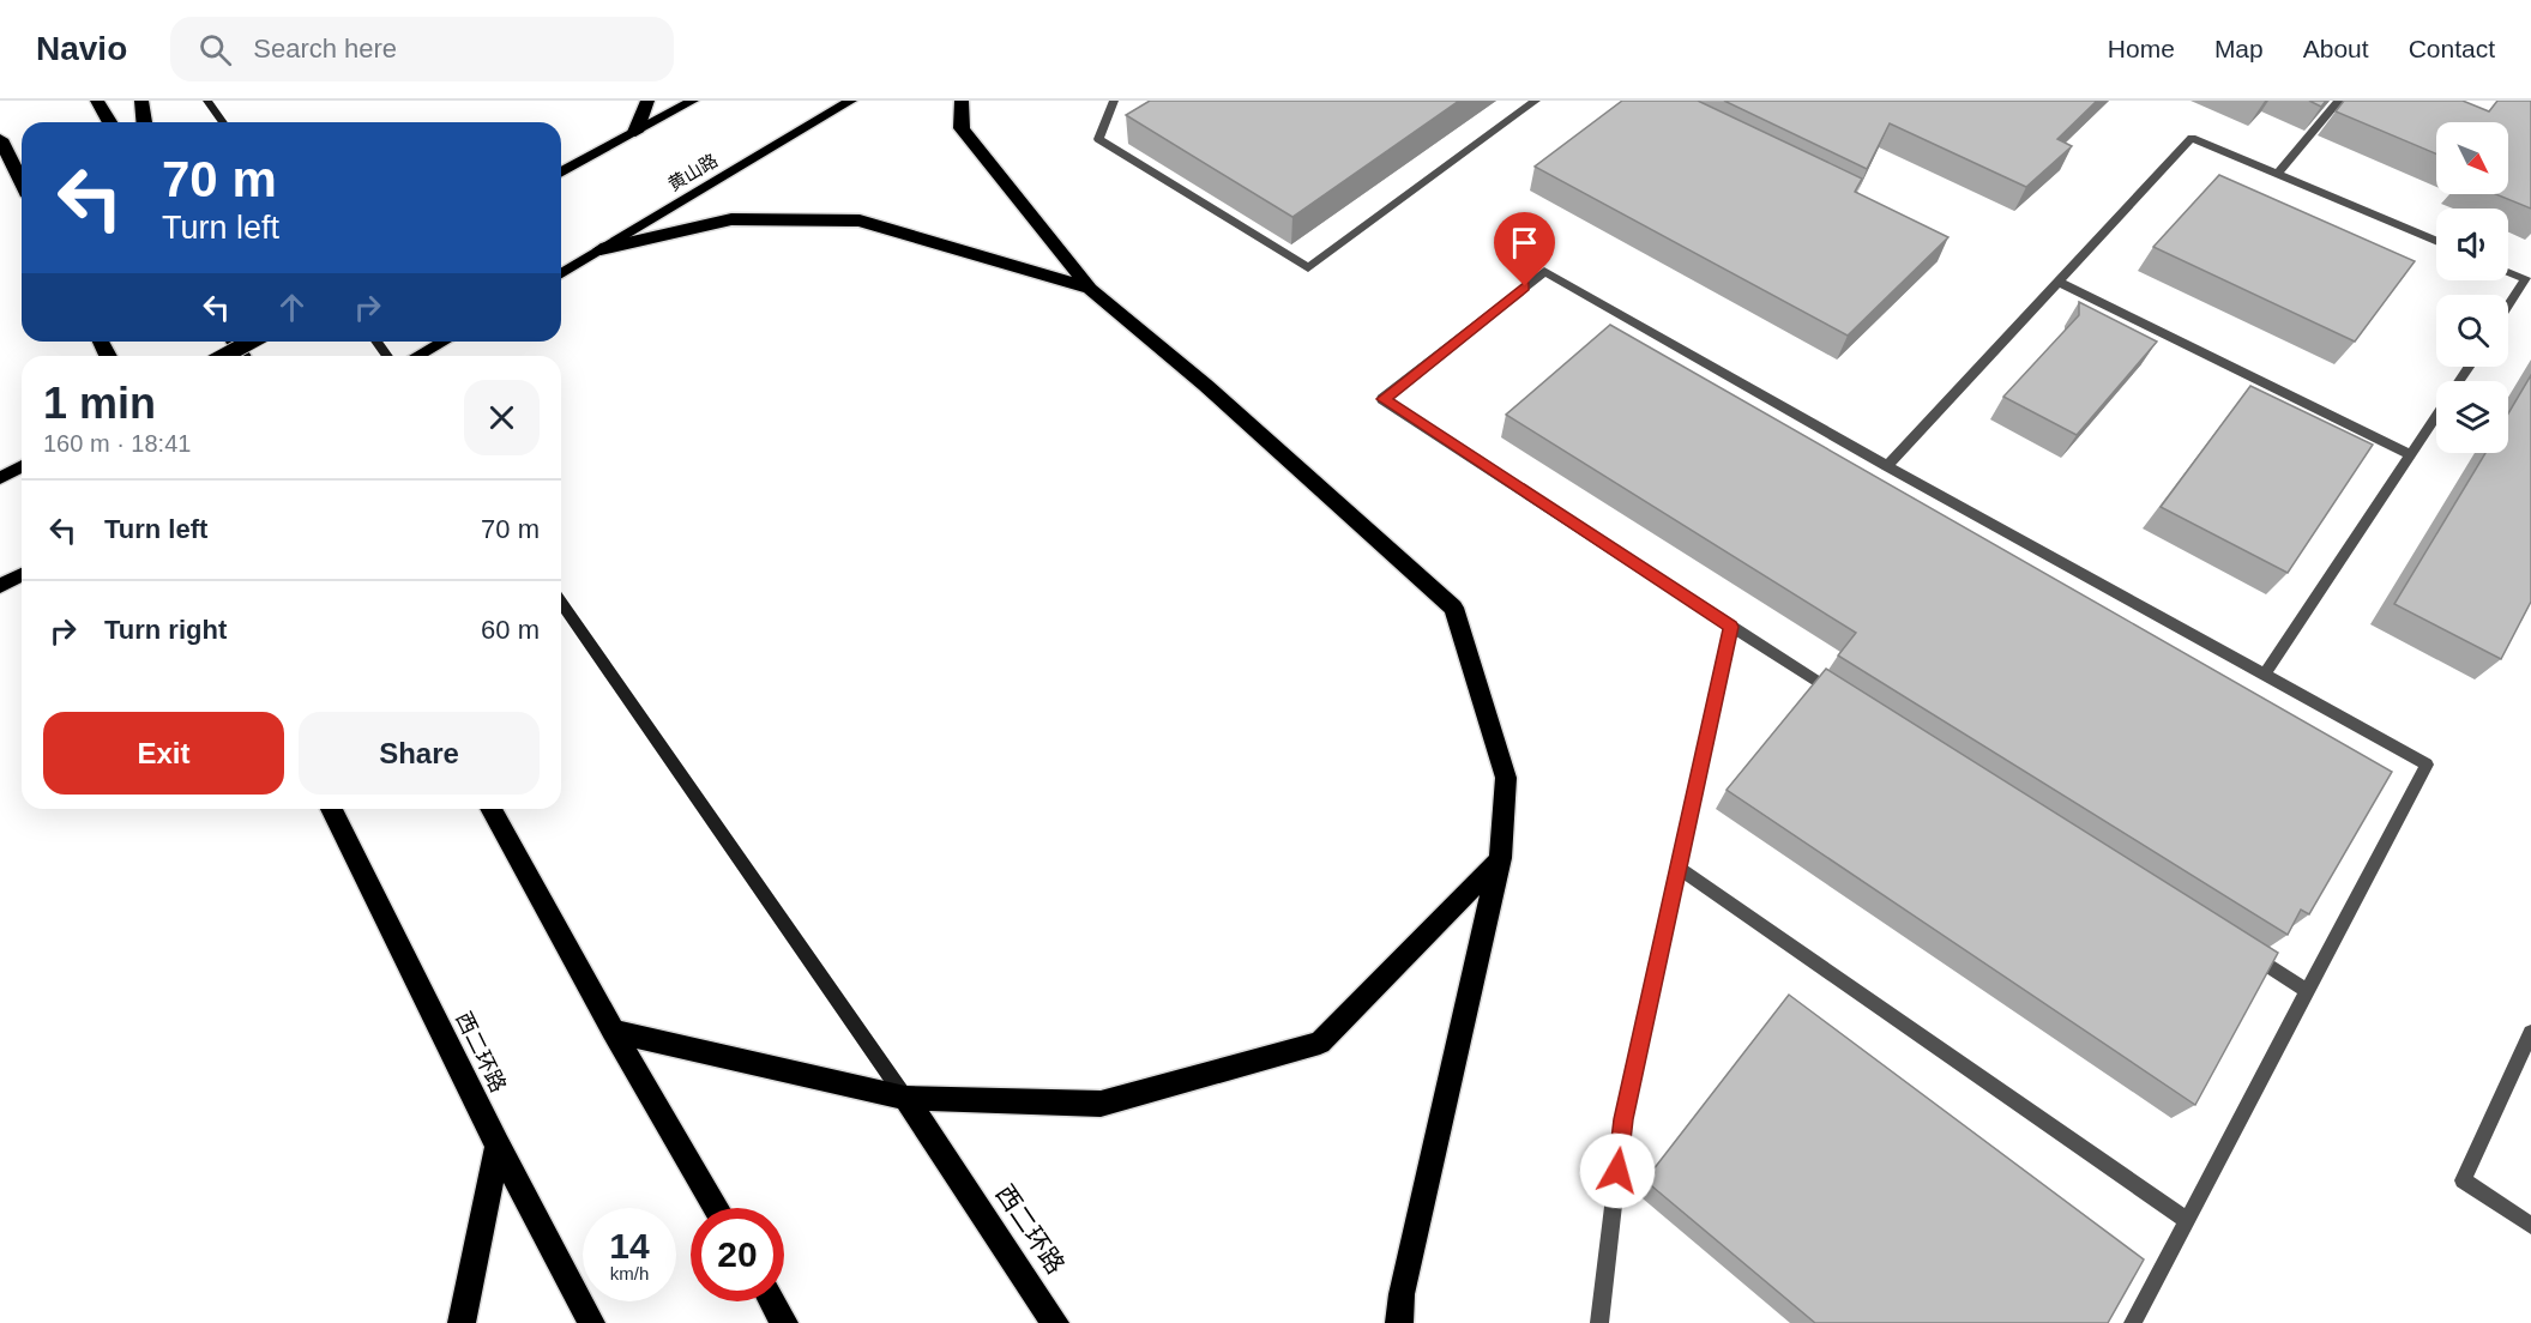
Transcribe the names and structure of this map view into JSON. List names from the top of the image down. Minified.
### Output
{"streets":{"highway":["西二环路"],"main road":["黄山路"]},"north":"bottom right","page":{"header":"Navio","search":"Search here","nav":["Home","Map","About","Contact"],"turn":["70 m","Turn left"],"heading":["1 min","160 m · 18:41"],"list":[{"name":"Turn left","value":"70 m"},{"name":"Turn right","value":"60 m"}],"buttons":["Exit","Share"],"speed":"14 km/h","limit":"20"}}
